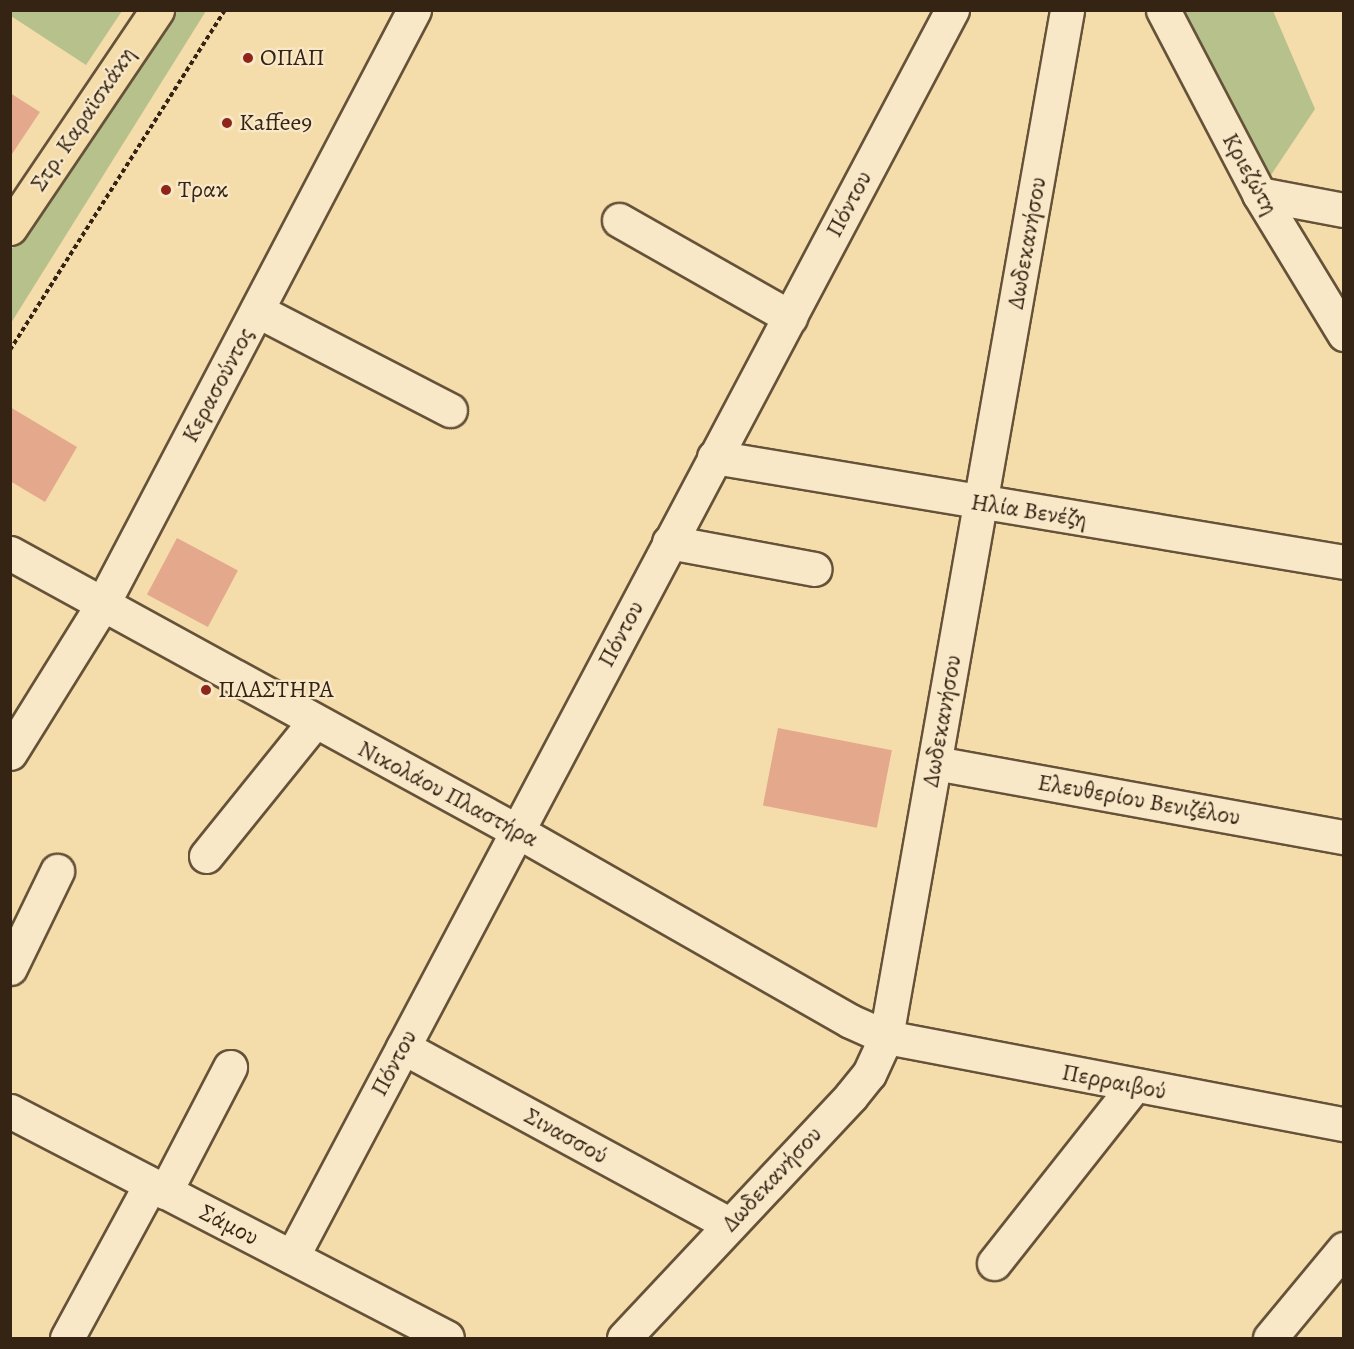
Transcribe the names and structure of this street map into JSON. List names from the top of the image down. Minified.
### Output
{"streets":{"main road":["Στρ. Καραϊσκάκη"],"street":["Κριεζώτη","Πόντου","Δωδεκανήσου","Κερασούντος","Ηλία Βενέζη","Νικολάου Πλαστήρα","Ελευθερίου Βενιζέλου","Περραιβού","Σινασσού","Σάμου"]},"crossings":[["Πόντου","Ηλία Βενέζη"],["Πόντου","Νικολάου Πλαστήρα"],["Πόντου","Σινασσού"],["Πόντου","Σάμου"],["Δωδεκανήσου","Ηλία Βενέζη"],["Δωδεκανήσου","Νικολάου Πλαστήρα"],["Δωδεκανήσου","Ελευθερίου Βενιζέλου"],["Δωδεκανήσου","Περραιβού"],["Δωδεκανήσου","Σινασσού"],["Κερασούντος","Νικολάου Πλαστήρα"],["Νικολάου Πλαστήρα","Περραιβού"]],"places":["ΟΠΑΠ","Kaffee9","Τρακ","ΠΛΑΣΤΗΡΑ"]}
